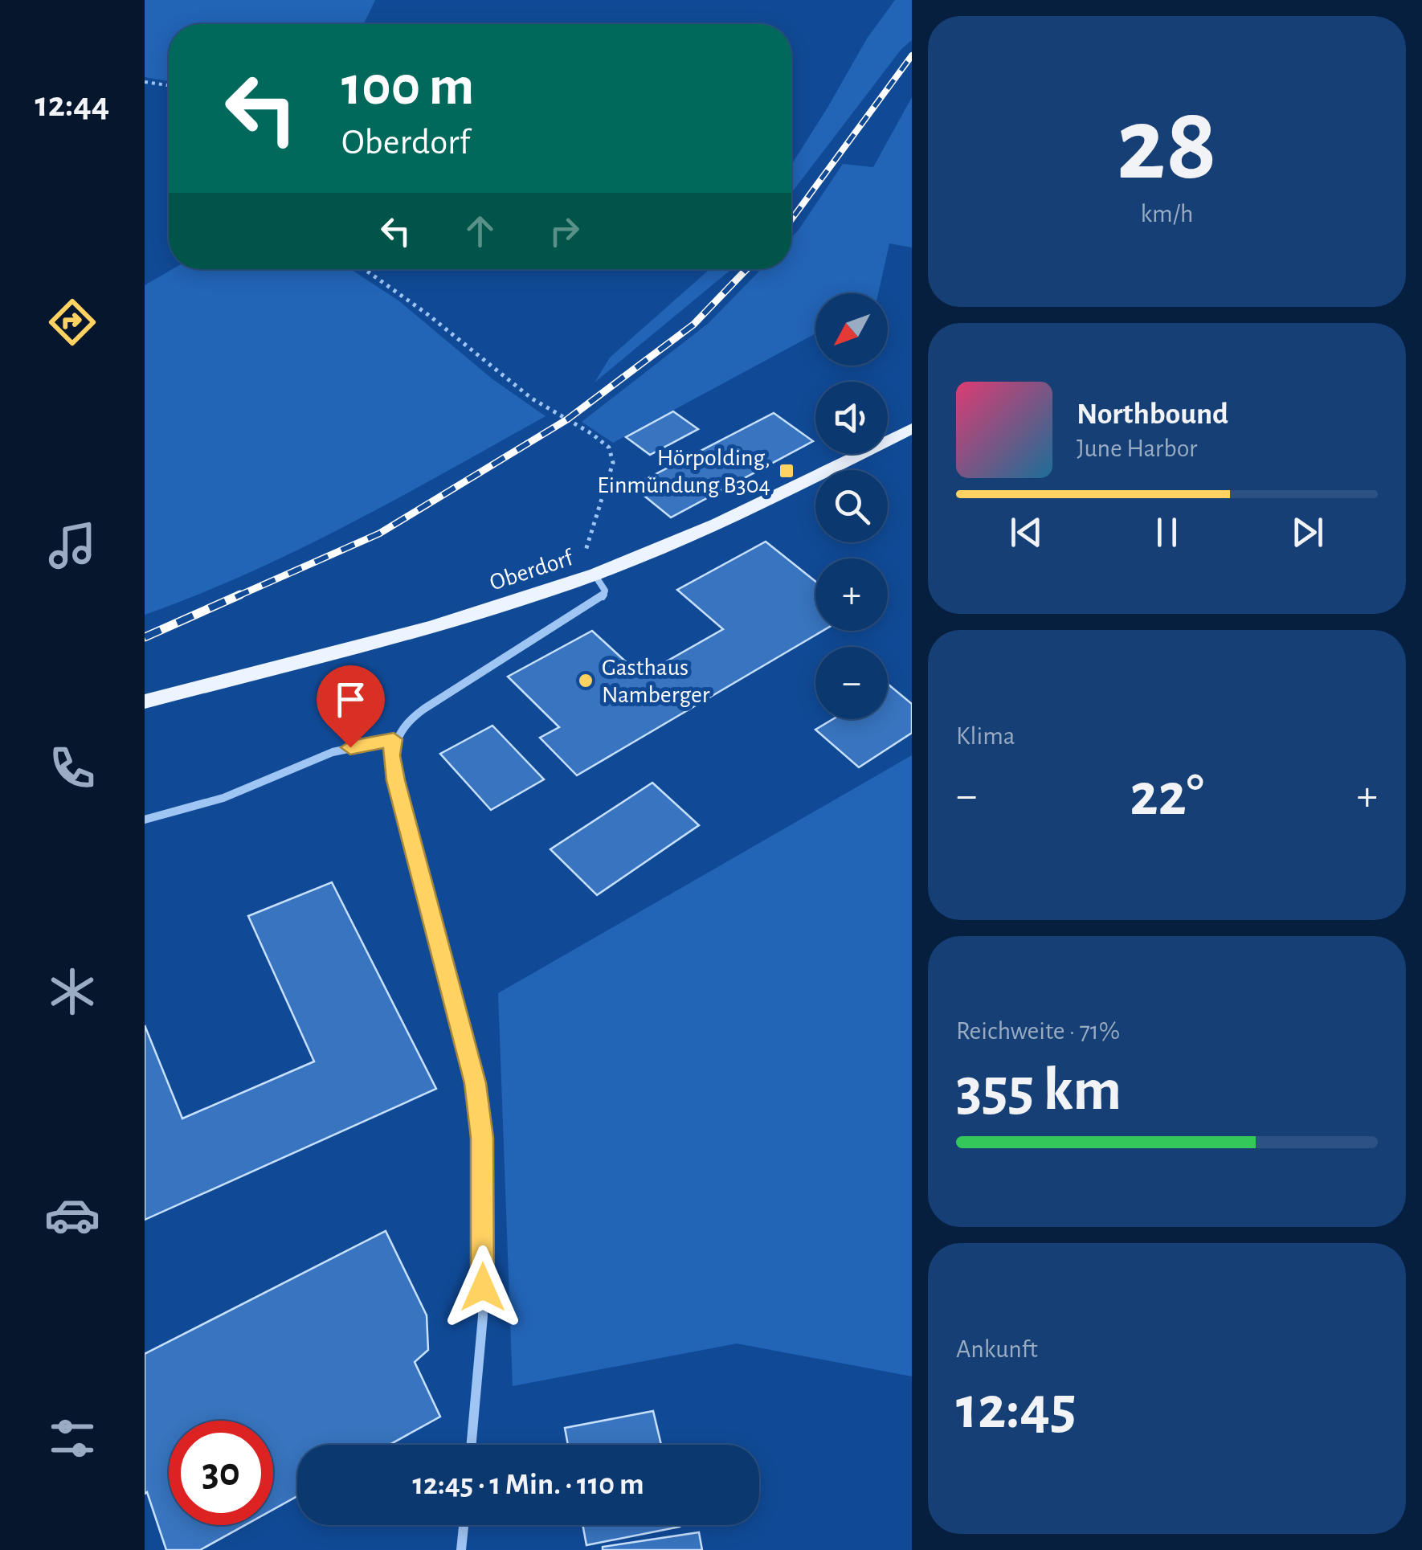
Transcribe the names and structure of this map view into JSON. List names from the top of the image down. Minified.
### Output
{"streets":{"main road":["Oberdorf"]},"places":{"transit":["Hörpolding, Einmündung B304"],"other":["Gasthaus Namberger"]},"north":"bottom left","page":{"tabs":"12:44","tile":[["28","km/h"],"Klima",["Reichweite · 71%","355 km"],["Ankunft","12:45"]],"turn":["100 m","Oberdorf"],"map_buttons":["+","−"],"song":["Northbound","June Harbor"],"heat":["−","22°","+"],"limit":"30","trip":"12:45 · 1 Min. · 110 m"}}
